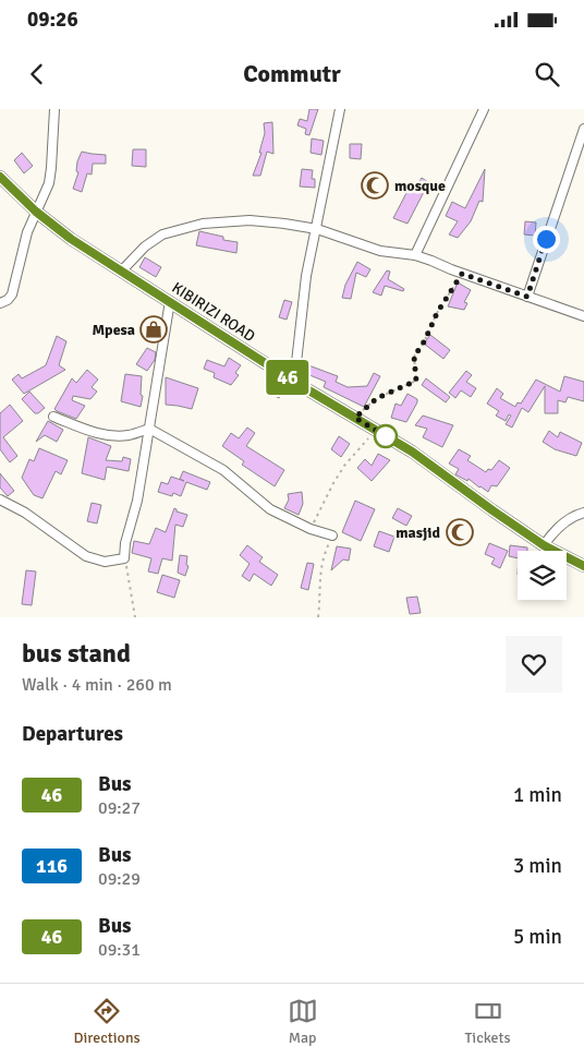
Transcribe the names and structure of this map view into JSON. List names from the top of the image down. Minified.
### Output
{"streets":{"street":["KIBIRIZI ROAD"]},"places":{"mosque":["mosque","masjid"],"shop":["Mpesa"]},"lines":["bus line 46"],"page":{"status":"09:26","header":"Commutr","on_map":"46","heading":[["bus stand","Walk · 4 min · 260 m"],"Departures"],"list":[{"mark":"46","name":"Bus","note":"09:27","value":"1 min"},{"mark":"116","name":"Bus","note":"09:29","value":"3 min"},{"mark":"46","name":"Bus","note":"09:31","value":"5 min"}],"tabs":["Directions","Map","Tickets"]}}
